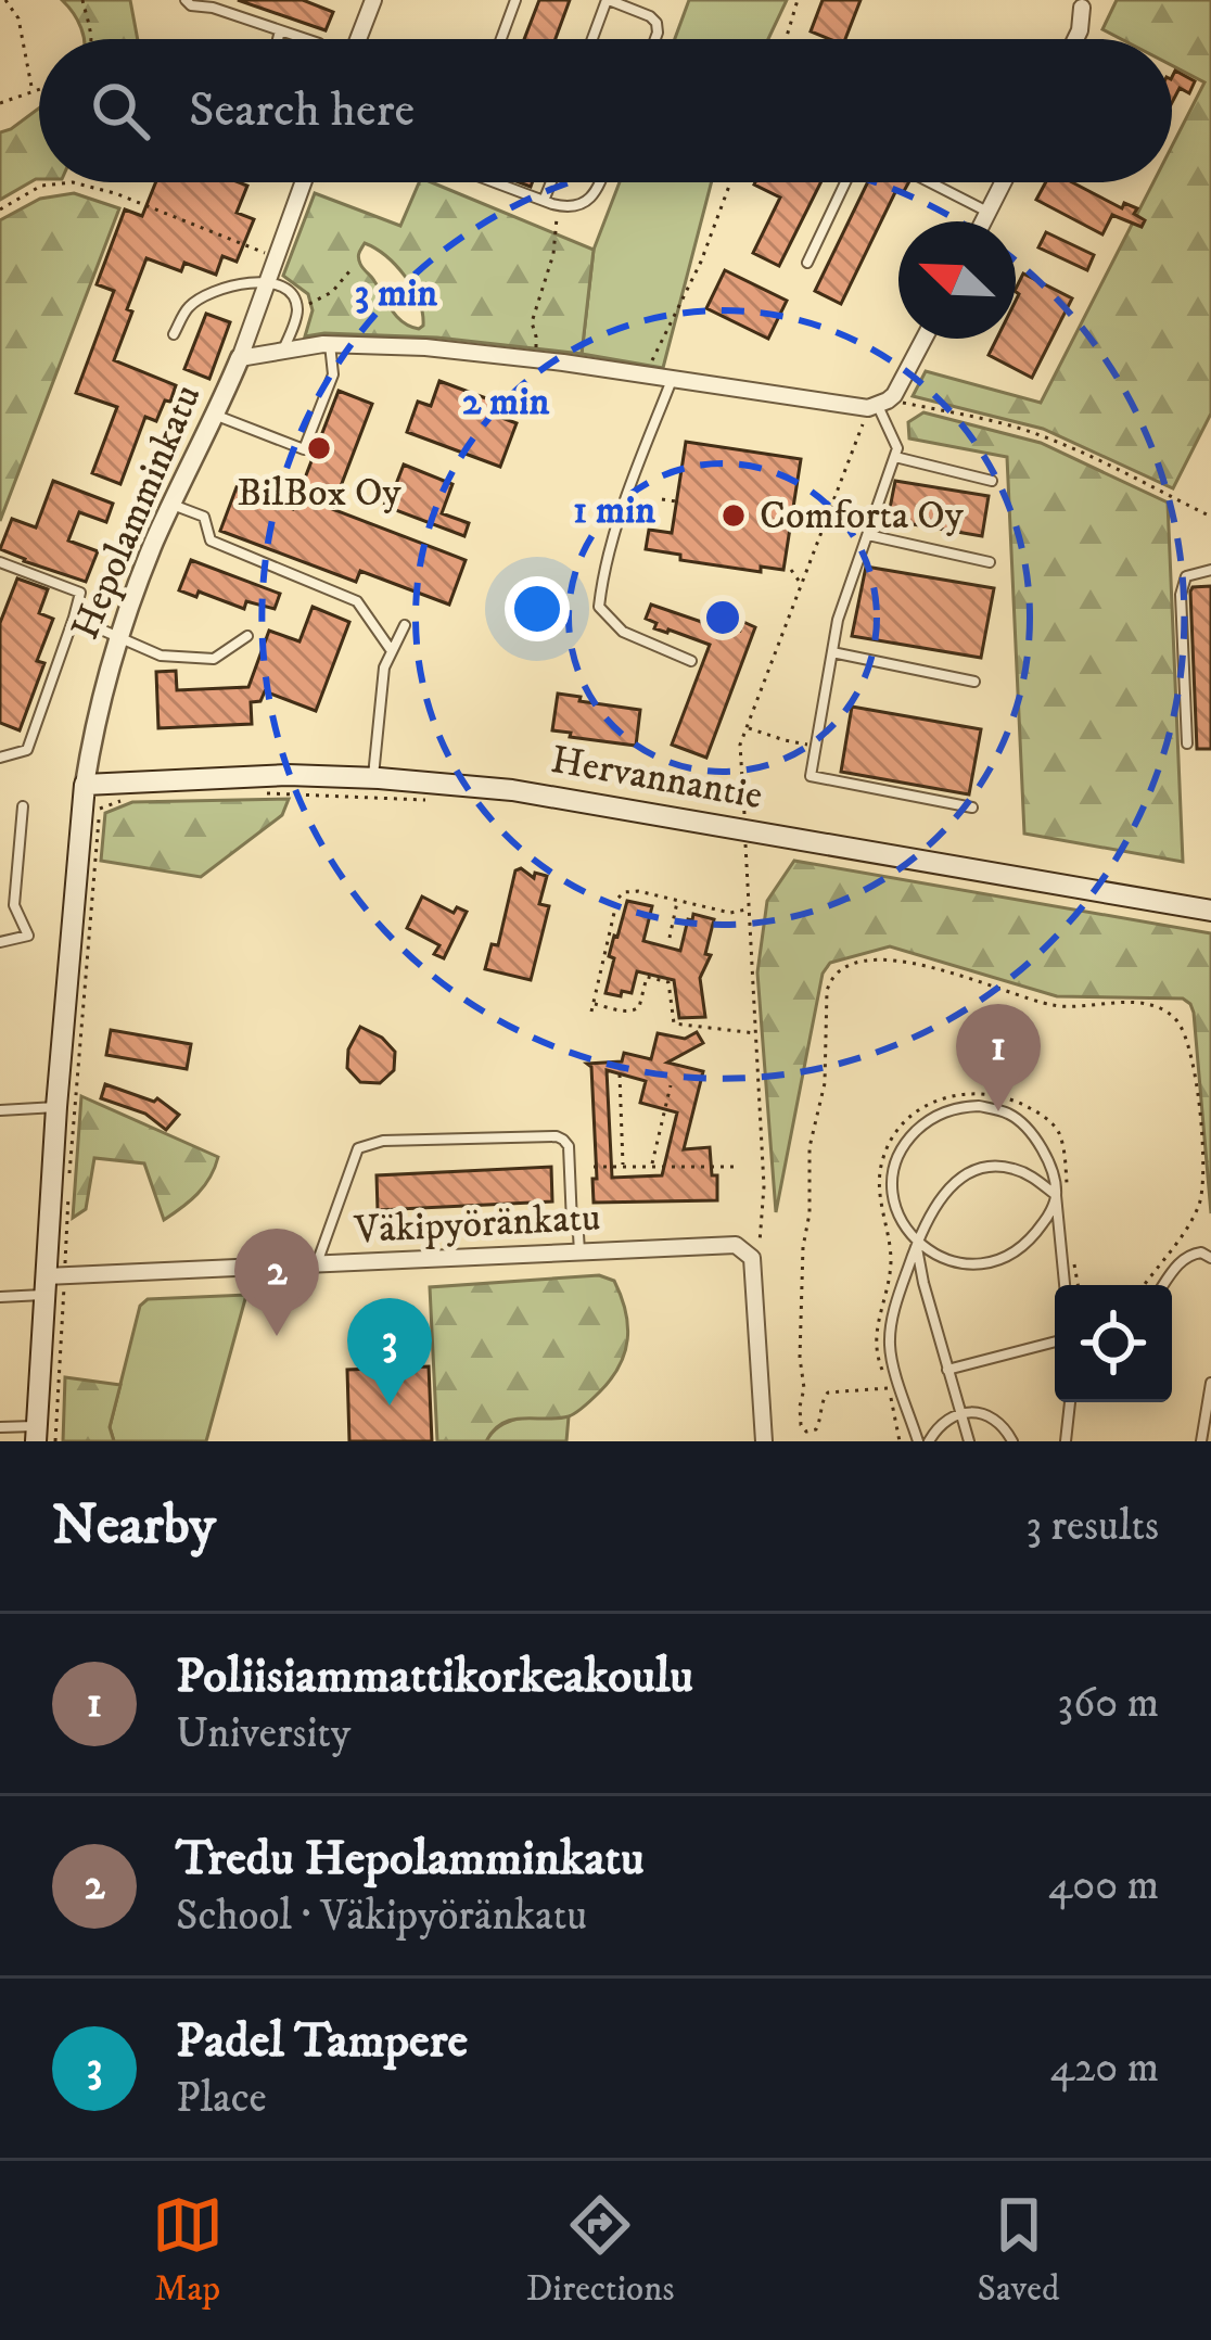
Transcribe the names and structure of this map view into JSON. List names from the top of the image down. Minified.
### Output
{"streets":{"main road":["Hepolamminkatu","Hervannantie"],"street":["Väkipyöränkatu"]},"crossings":[["Hepolamminkatu","Hervannantie"],["Hepolamminkatu","Väkipyöränkatu"]],"places":["BilBox Oy","Comforta Oy"],"north":"top left","page":{"search":"Search here","pins":["1","2","3"],"heading":["Nearby","3 results"],"list":[{"mark":"1","name":"Poliisiammattikorkeakoulu","note":"University","value":"360 m"},{"mark":"2","name":"Tredu Hepolamminkatu","note":"School · Väkipyöränkatu","value":"400 m"},{"mark":"3","name":"Padel Tampere","note":"Place","value":"420 m"}],"nav":["Map","Directions","Saved"]},"rings":["3 min","2 min","1 min"]}
